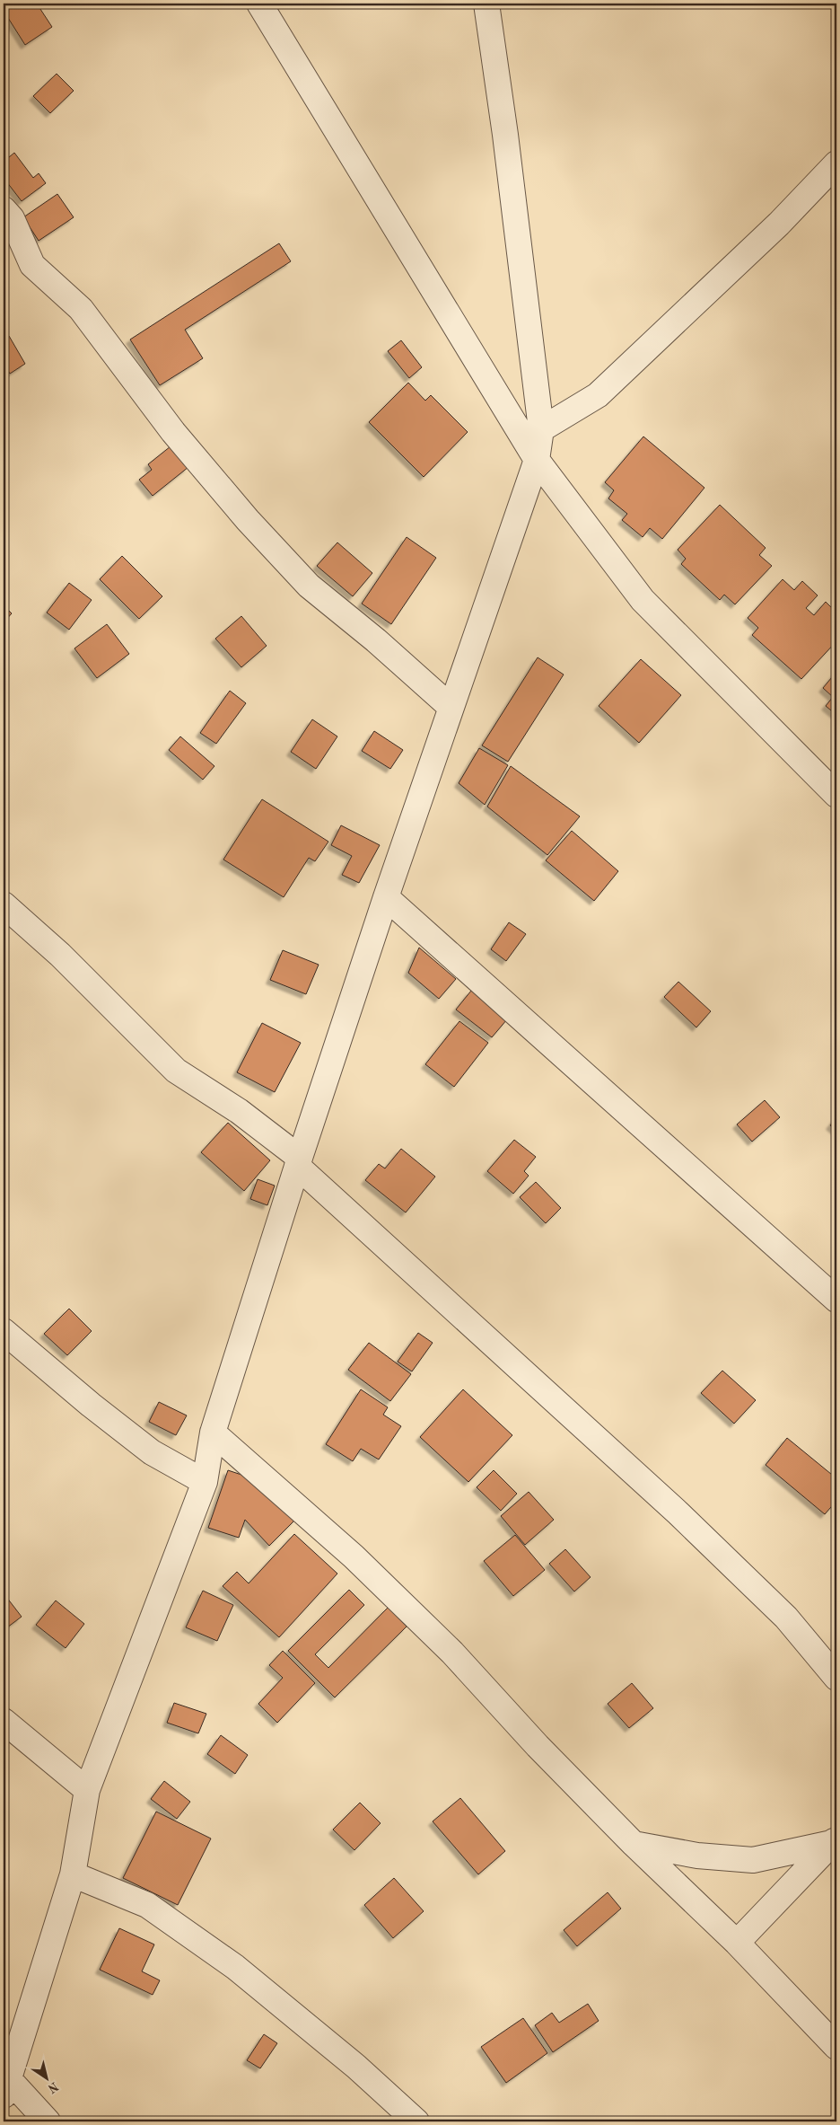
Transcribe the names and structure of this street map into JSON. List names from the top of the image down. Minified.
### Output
{"north":"bottom right"}
